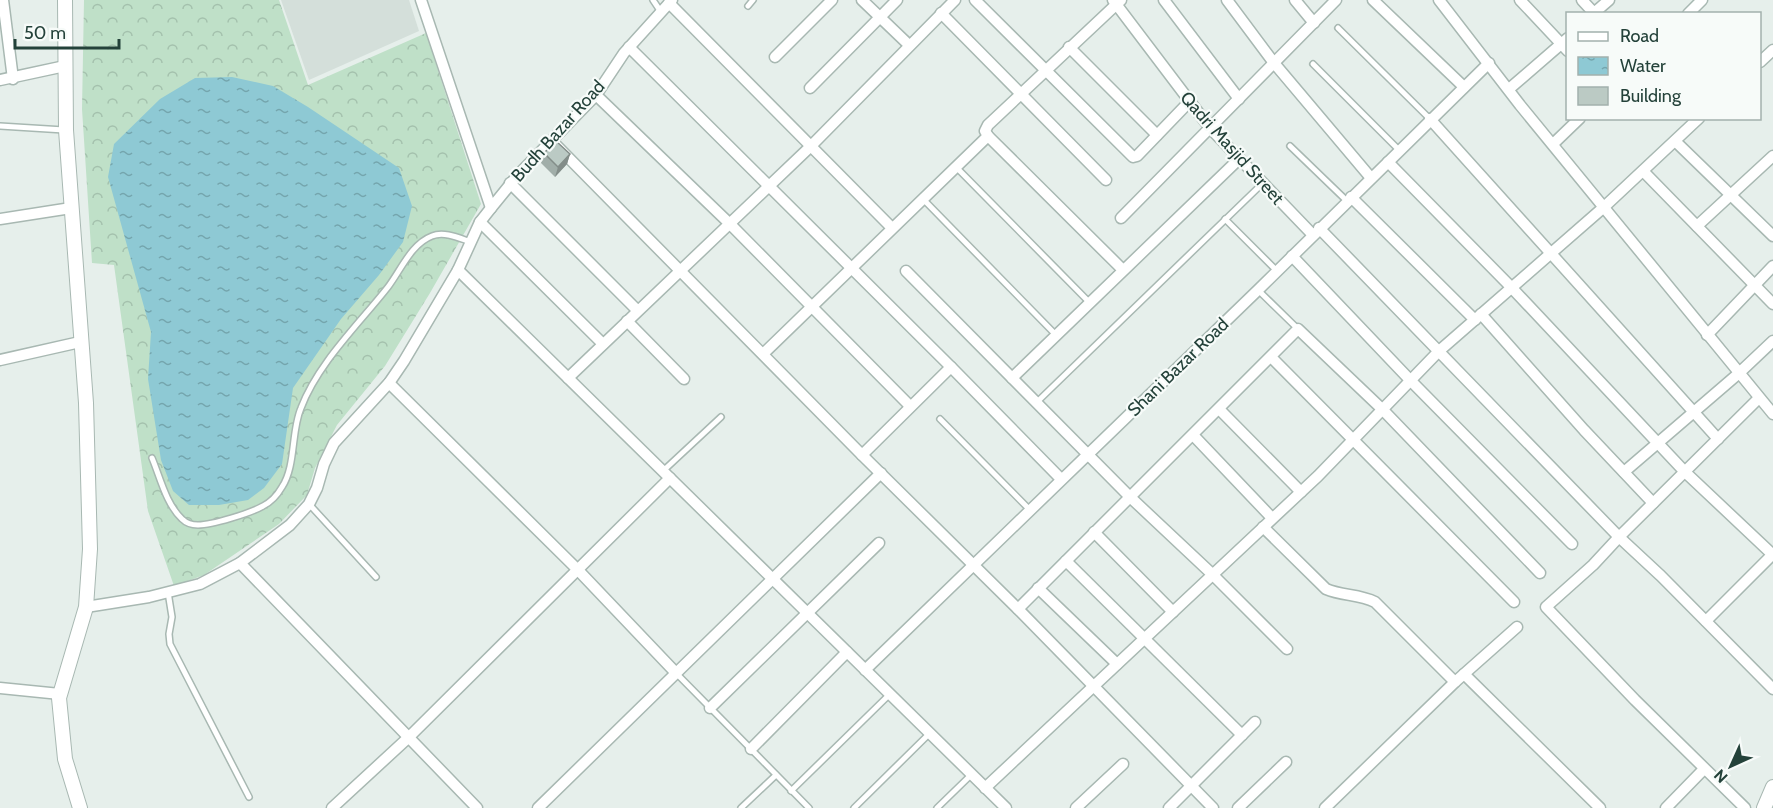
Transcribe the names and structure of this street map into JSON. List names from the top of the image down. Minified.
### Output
{"streets":{"street":["Budh Bazar Road","Qadri Masjid Street","Shani Bazar Road"]},"crossings":[["Qadri Masjid Street","Shani Bazar Road"]],"legend":["Road","Water","Building"],"scale_bar":"50 m","north":"bottom left"}
